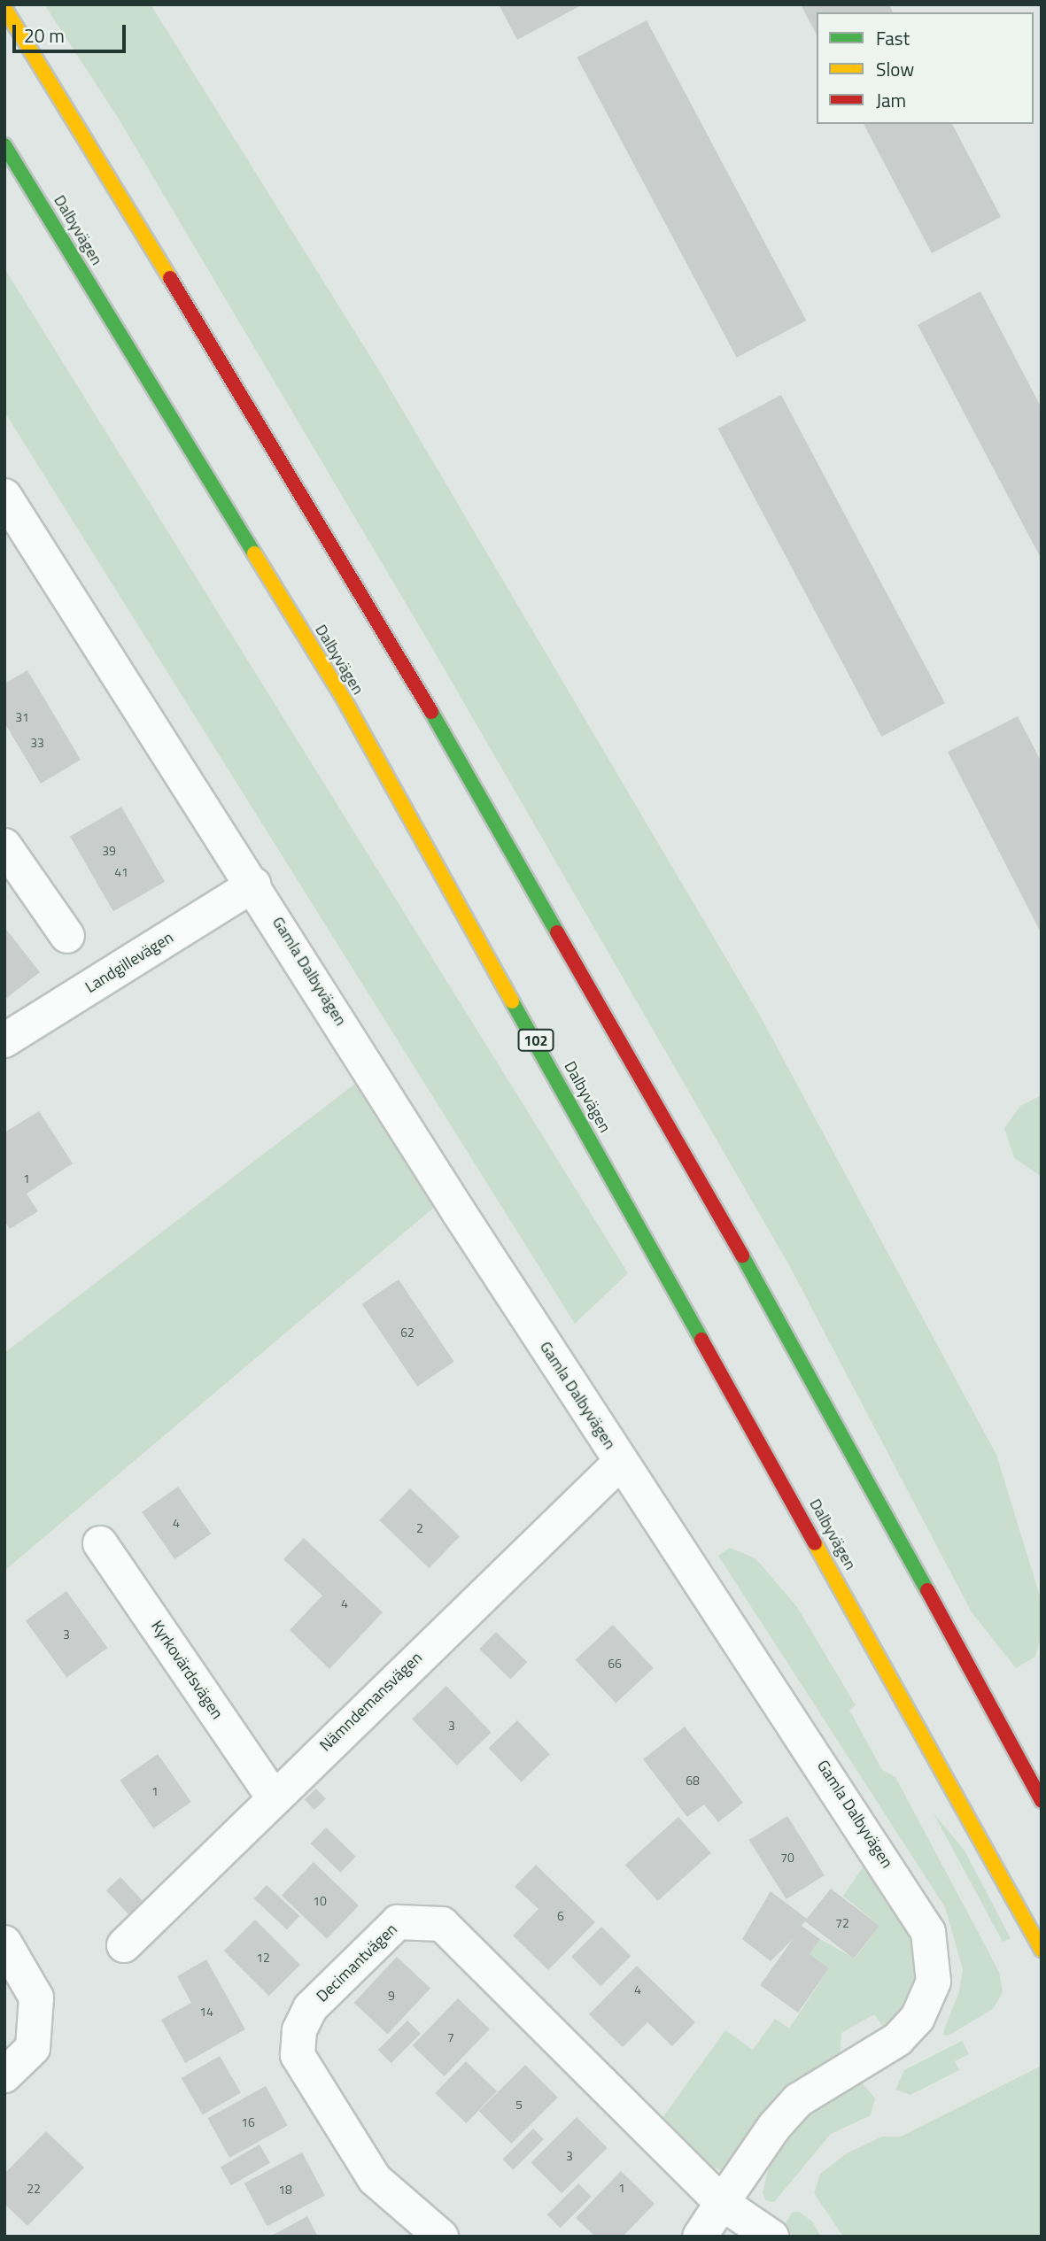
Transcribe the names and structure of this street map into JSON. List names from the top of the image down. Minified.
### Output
{"streets":{"main road":["Dalbyvägen","102"],"street":["Landgillevägen","Gamla Dalbyvägen","Kyrkovärdsvägen","Nämndemansvägen","Decimantvägen"]},"crossings":[["Landgillevägen","Gamla Dalbyvägen"],["Gamla Dalbyvägen","Nämndemansvägen"],["Gamla Dalbyvägen","Decimantvägen"],["Kyrkovärdsvägen","Nämndemansvägen"]],"house_numbers":["31","33","39","41","1","62","4","2","4","3","66","3","68","1","70","10","6","72","12","4","9","14","7","5","16","3","1","22","18"],"legend":["Fast","Slow","Jam"],"scale_bar":"20 m"}
